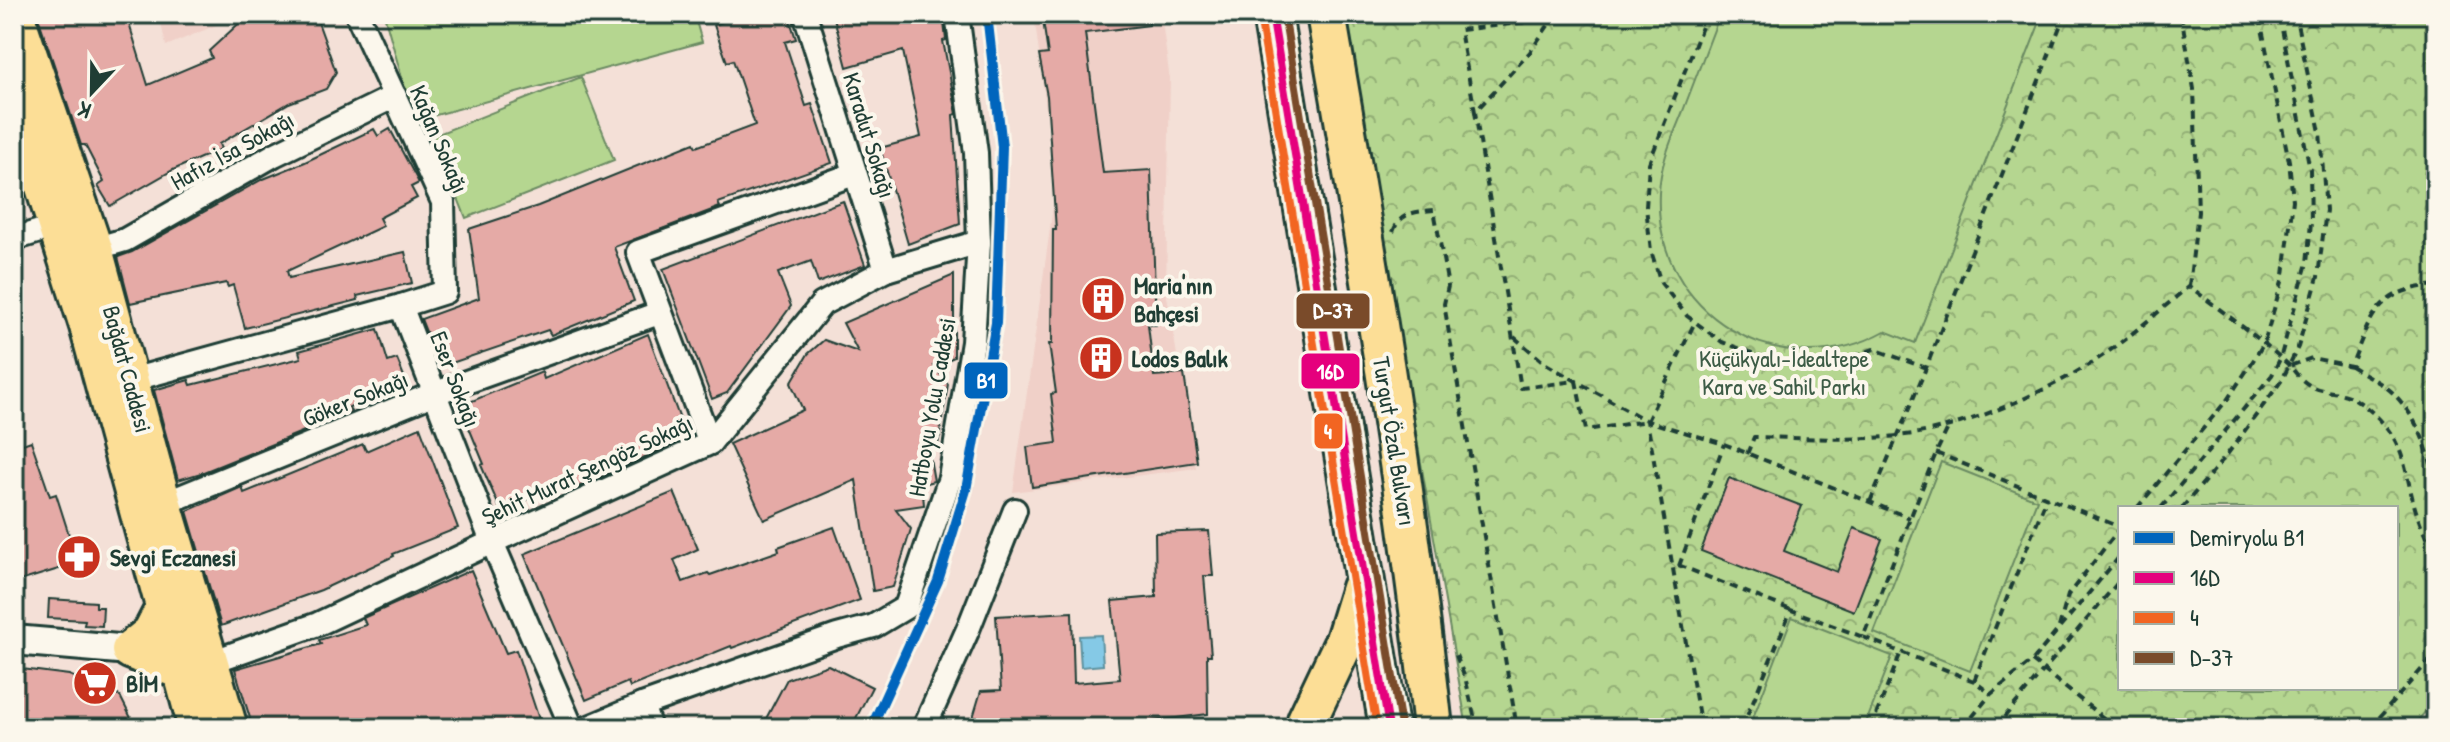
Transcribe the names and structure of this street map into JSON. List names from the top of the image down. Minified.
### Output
{"streets":{"highway":["Turgut Özal Bulvarı"],"main road":["Bağdat Caddesi"],"street":["Karadut Sokağı","Kağan Sokağı","Hafız İsa Sokağı","Eser Sokağı","Göker Sokağı","Hatboyu Yolu Caddesi","Şehit Murat Şengöz Sokağı"]},"crossings":[["Karadut Sokağı","Şehit Murat Şengöz Sokağı"],["Kağan Sokağı","Hafız İsa Sokağı"],["Kağan Sokağı","Eser Sokağı"],["Hafız İsa Sokağı","Bağdat Caddesi"],["Bağdat Caddesi","Göker Sokağı"],["Bağdat Caddesi","Şehit Murat Şengöz Sokağı"],["Eser Sokağı","Göker Sokağı"],["Eser Sokağı","Şehit Murat Şengöz Sokağı"],["Hatboyu Yolu Caddesi","Şehit Murat Şengöz Sokağı"]],"parks":["Küçükyalı-İdealtepe Kara ve Sahil Parkı"],"places":{"building":["Maria'nın Bahçesi","Lodos Balık"],"pharmacy":["Sevgi Eczanesi"],"supermarket":["BİM"]},"lines":["rail line B1","transit line 16D","transit line D-37","transit line 4"],"legend":["Demiryolu B1","16D","4","D-37"],"north":"bottom"}
